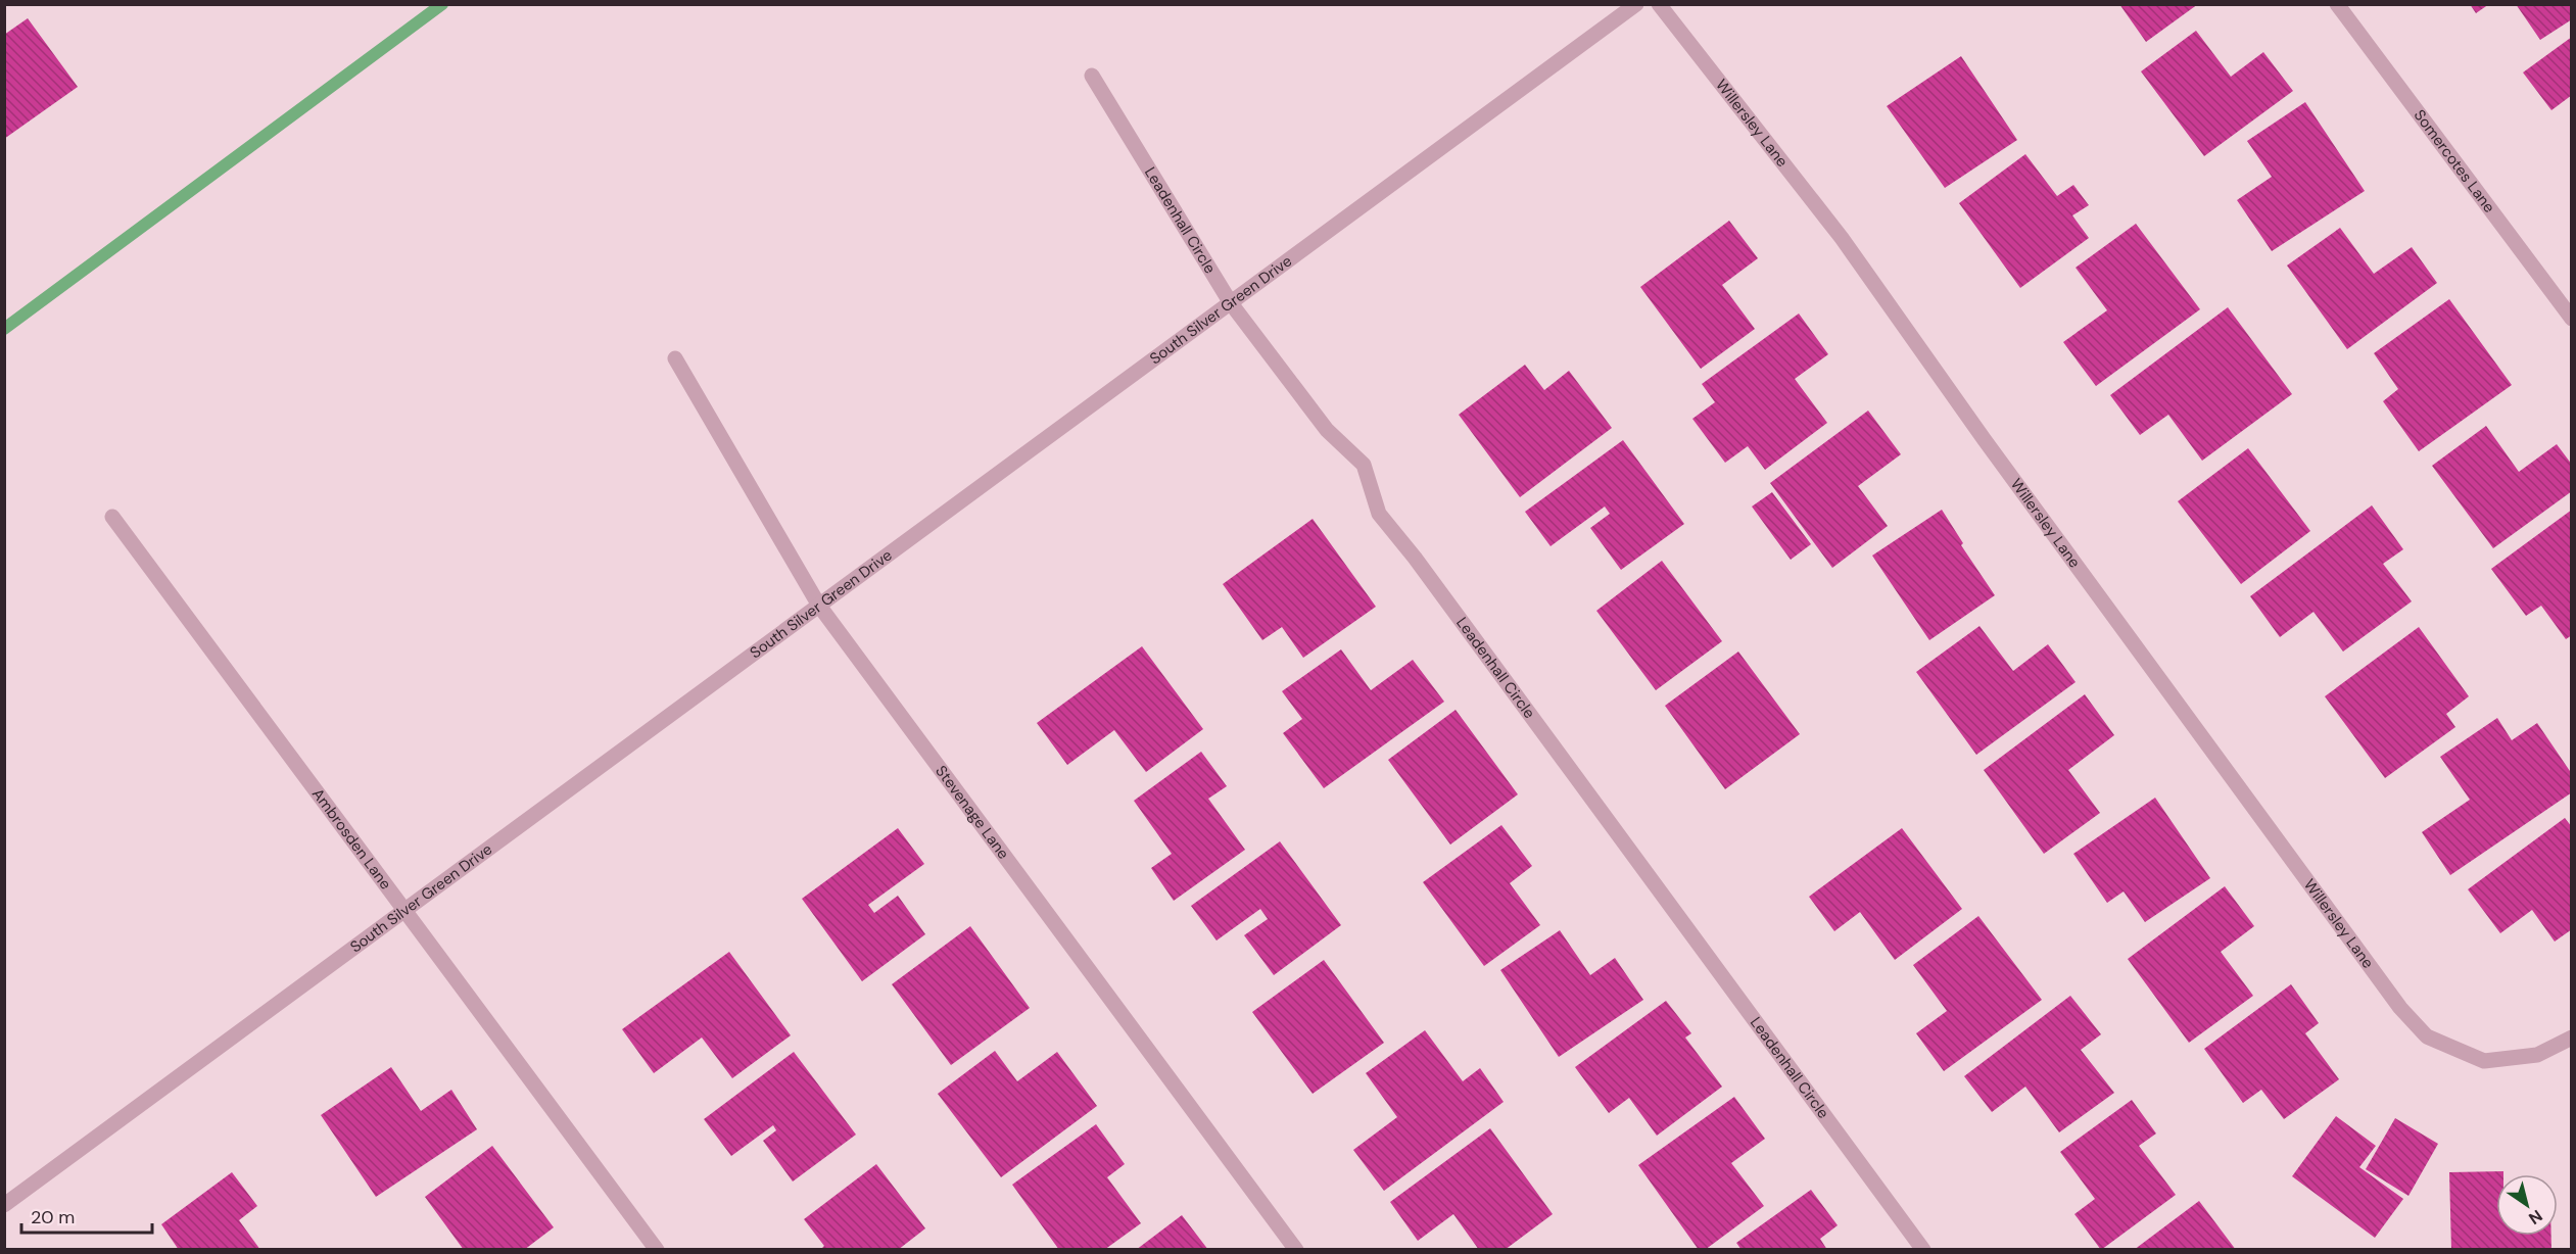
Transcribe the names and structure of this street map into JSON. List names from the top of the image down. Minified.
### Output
{"streets":{"street":["Willersley Lane","Somercotes Lane","Leadenhall Circle","South Silver Green Drive","Stevenage Lane","Ambrosden Lane"]},"crossings":[["Leadenhall Circle","South Silver Green Drive"],["South Silver Green Drive","Stevenage Lane"],["South Silver Green Drive","Ambrosden Lane"]],"scale_bar":"20 m","north":"bottom right"}
